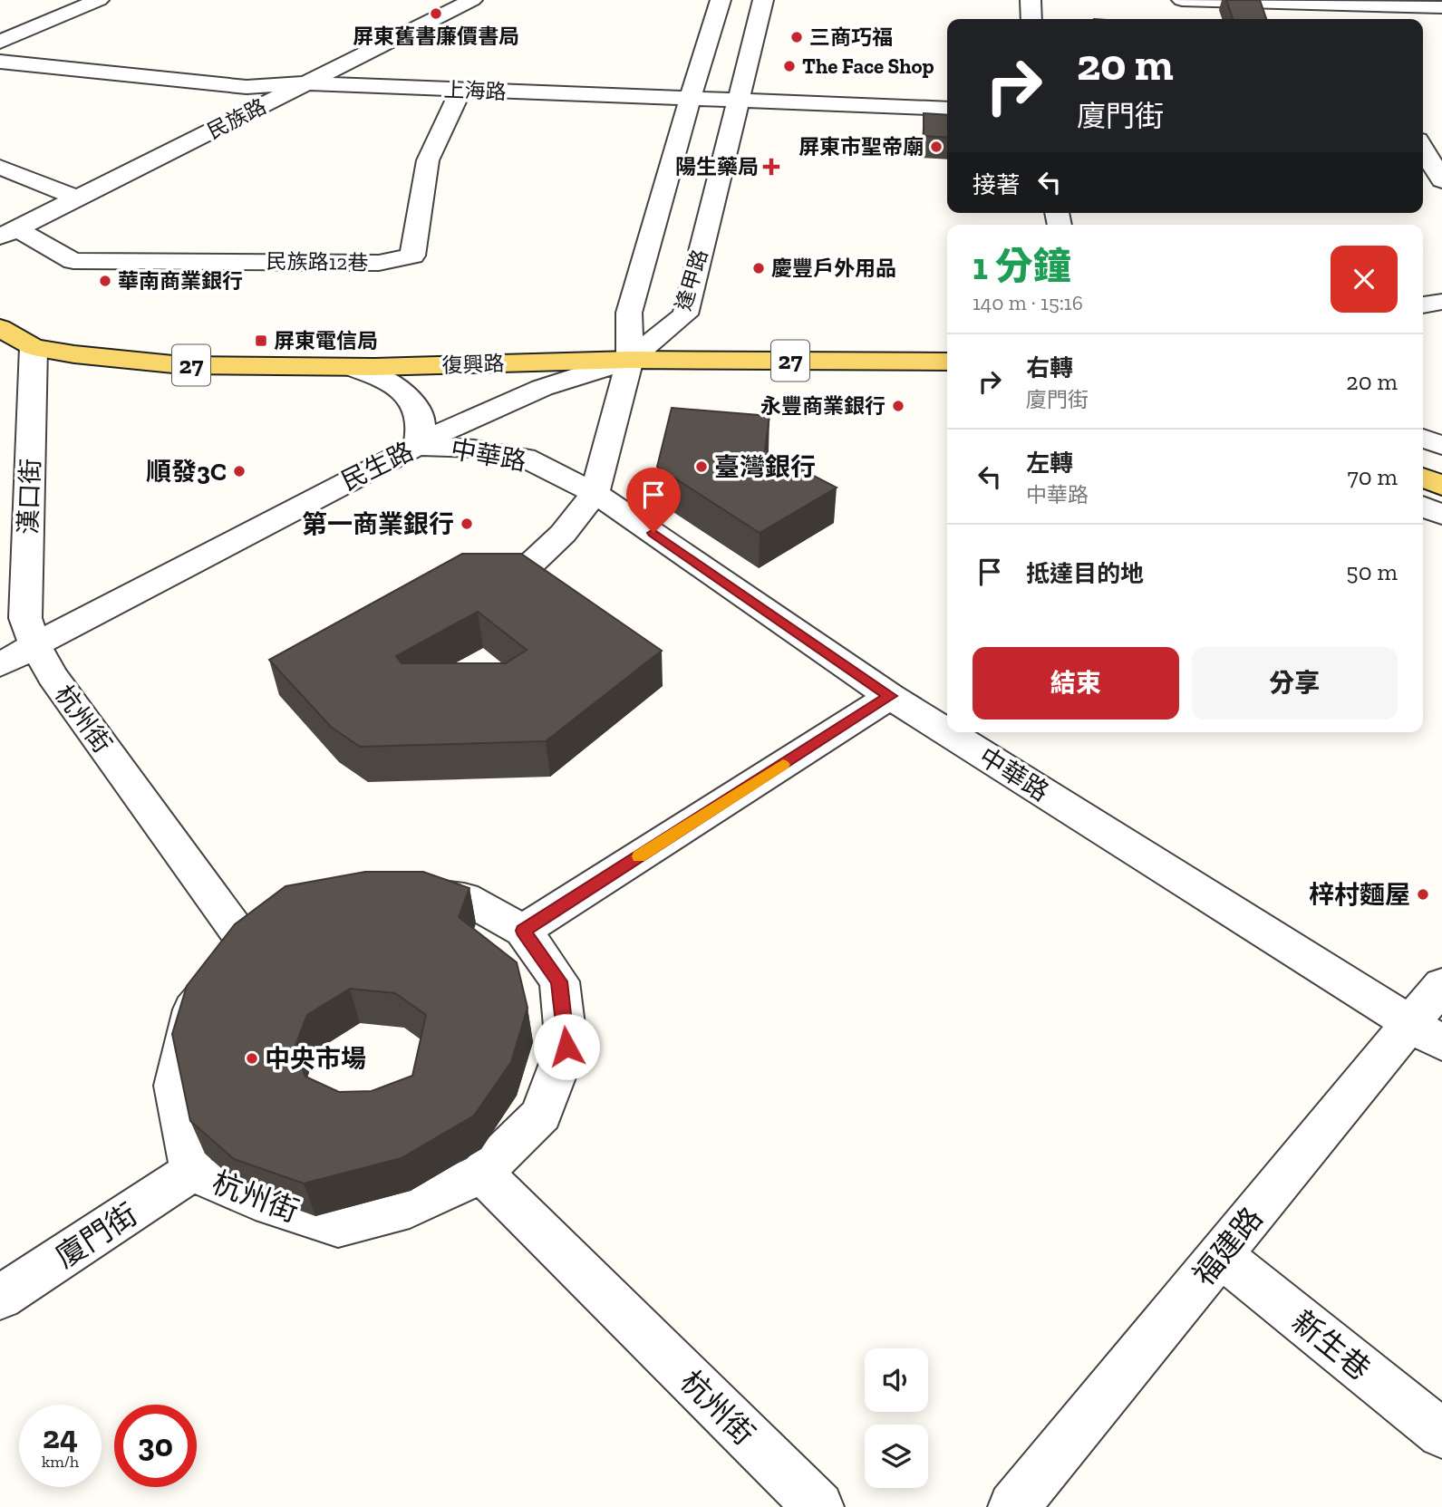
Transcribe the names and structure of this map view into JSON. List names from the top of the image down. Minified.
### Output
{"streets":{"main road":["27","復興路"],"street":["上海路","民族路","民族路12巷","逢甲路","中華路","民生路","漢口街","杭州街","廈門街","福建路","新生巷"]},"crossings":[["上海路","民族路"],["上海路","民族路12巷"],["上海路","逢甲路"],["民族路","民族路12巷"],["逢甲路","復興路"],["逢甲路","民生路"],["復興路","中華路"],["復興路","民生路"],["復興路","漢口街"],["中華路","民生路"],["中華路","福建路"],["民生路","漢口街"],["民生路","杭州街"],["漢口街","杭州街"],["杭州街","廈門街"],["福建路","新生巷"]],"places":{"other":["屏東舊書廉價書局","三商巧福","The Face Shop","屏東市聖帝廟","慶豐戶外用品","華南商業銀行","永豐商業銀行","臺灣銀行","順發3C","第一商業銀行","梓村麵屋","中央市場"],"health":["陽生藥局"],"transit":["屏東電信局"]},"page":{"turn":["20 m","廈門街"],"then":"接著","heading":["1 分鐘","140 m · 15:16"],"list":[{"name":"右轉","note":"廈門街","value":"20 m"},{"name":"左轉","note":"中華路","value":"70 m"},{"name":"抵達目的地","value":"50 m"}],"buttons":["結束","分享"],"speed":"24 km/h","limit":"30"}}
